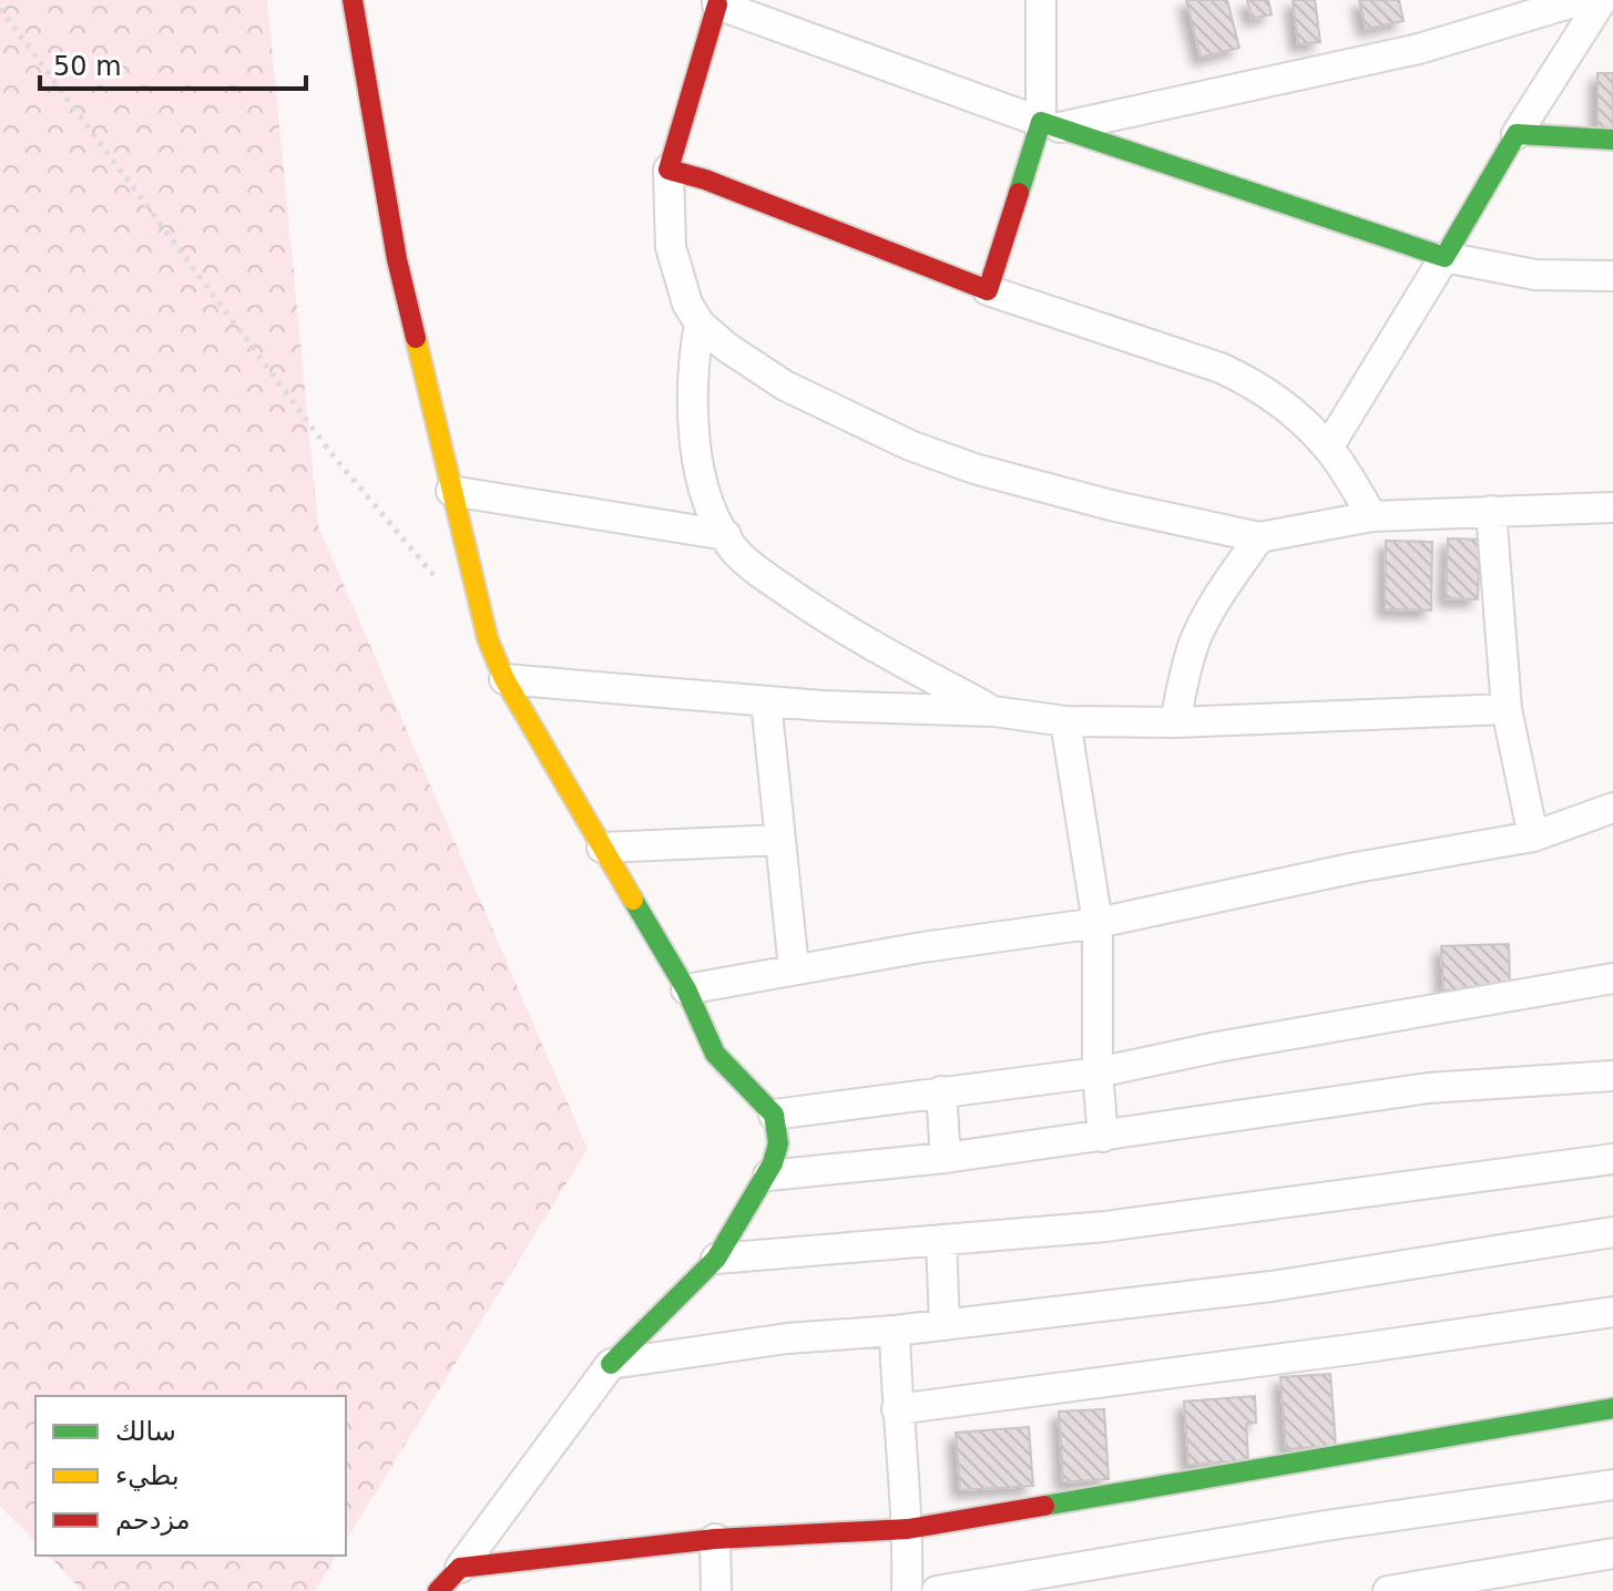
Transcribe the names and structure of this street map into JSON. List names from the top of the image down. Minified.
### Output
{"legend":["سالك","بطيء","مزدحم"],"scale_bar":"50 m"}
